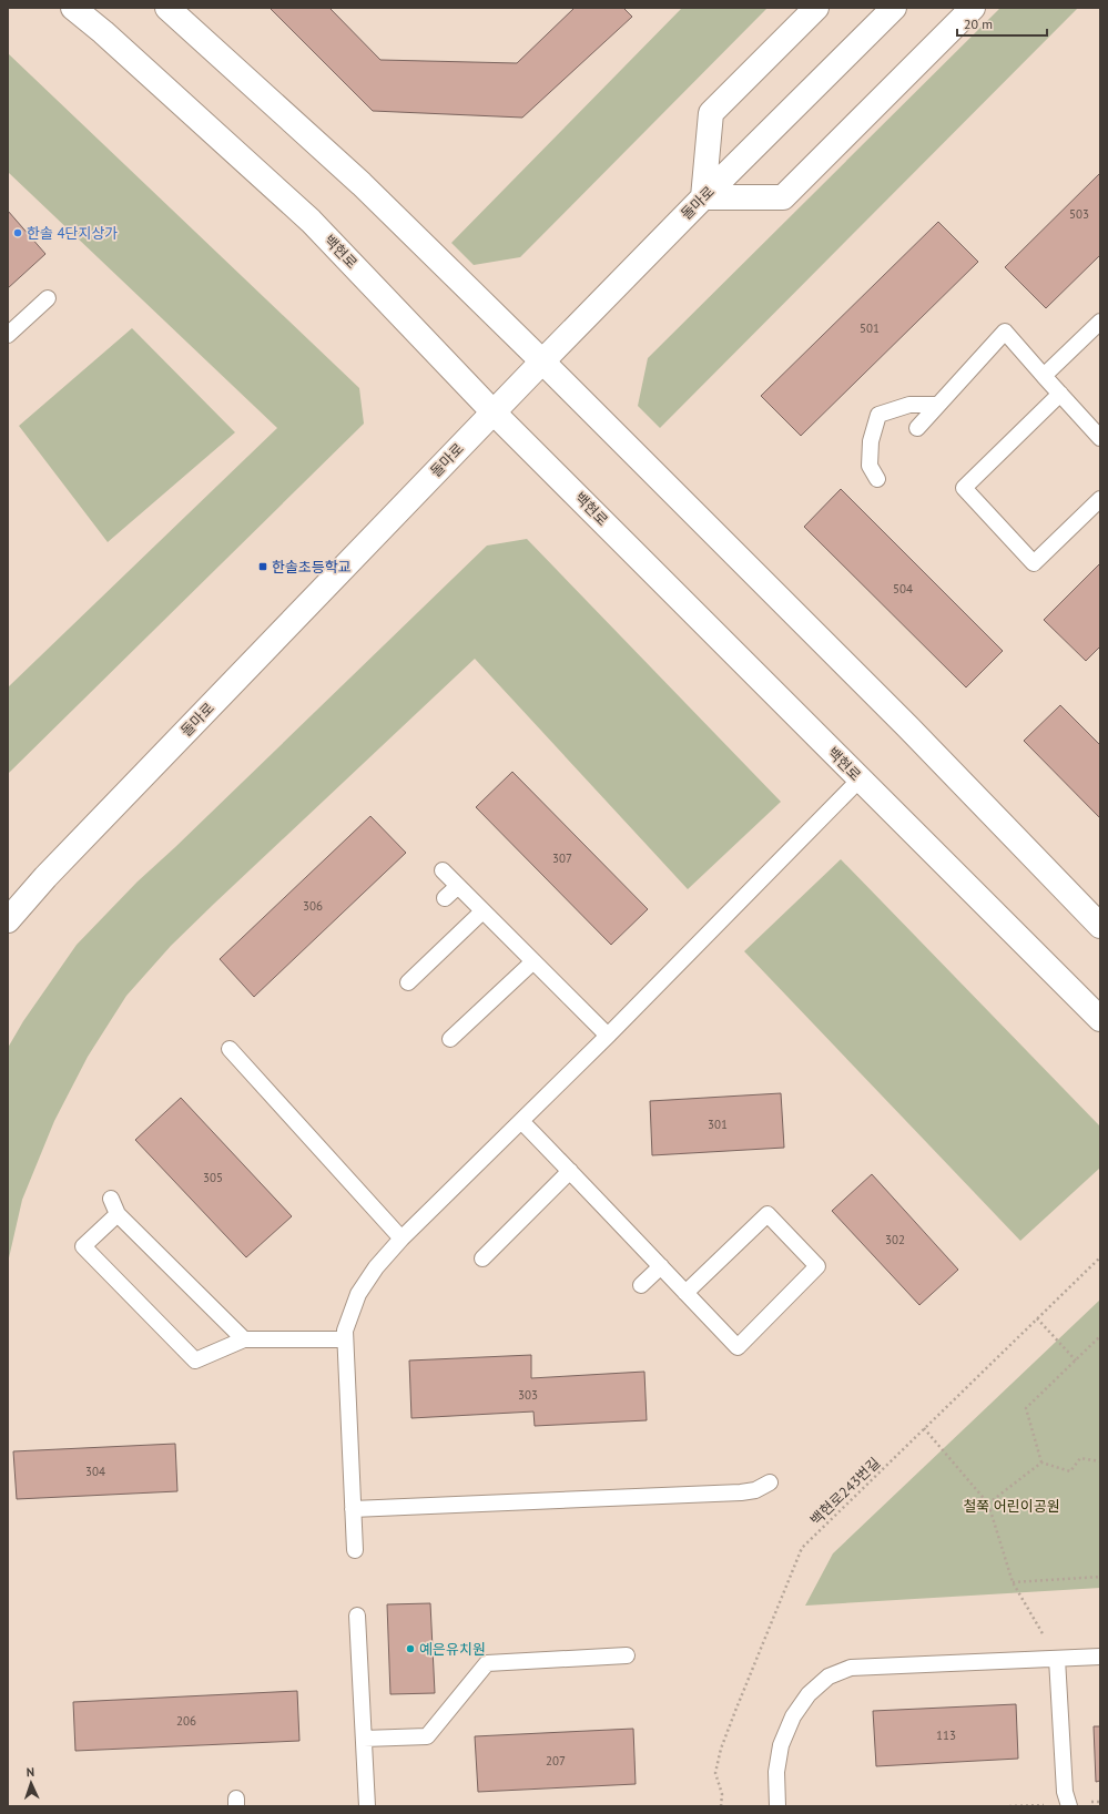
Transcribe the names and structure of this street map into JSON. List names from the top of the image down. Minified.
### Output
{"streets":{"main road":["돌마로","백현로"],"path":["백현로243번길"]},"crossings":[["돌마로","백현로"]],"parks":["철쭉 어린이공원"],"places":{"other":["한솔 4단지상가","예은유치원"],"transit":["한솔초등학교"]},"house_numbers":["503","501","504","307","306","301","305","302","303","304","206","113","207"],"scale_bar":"20 m","north":"top"}
